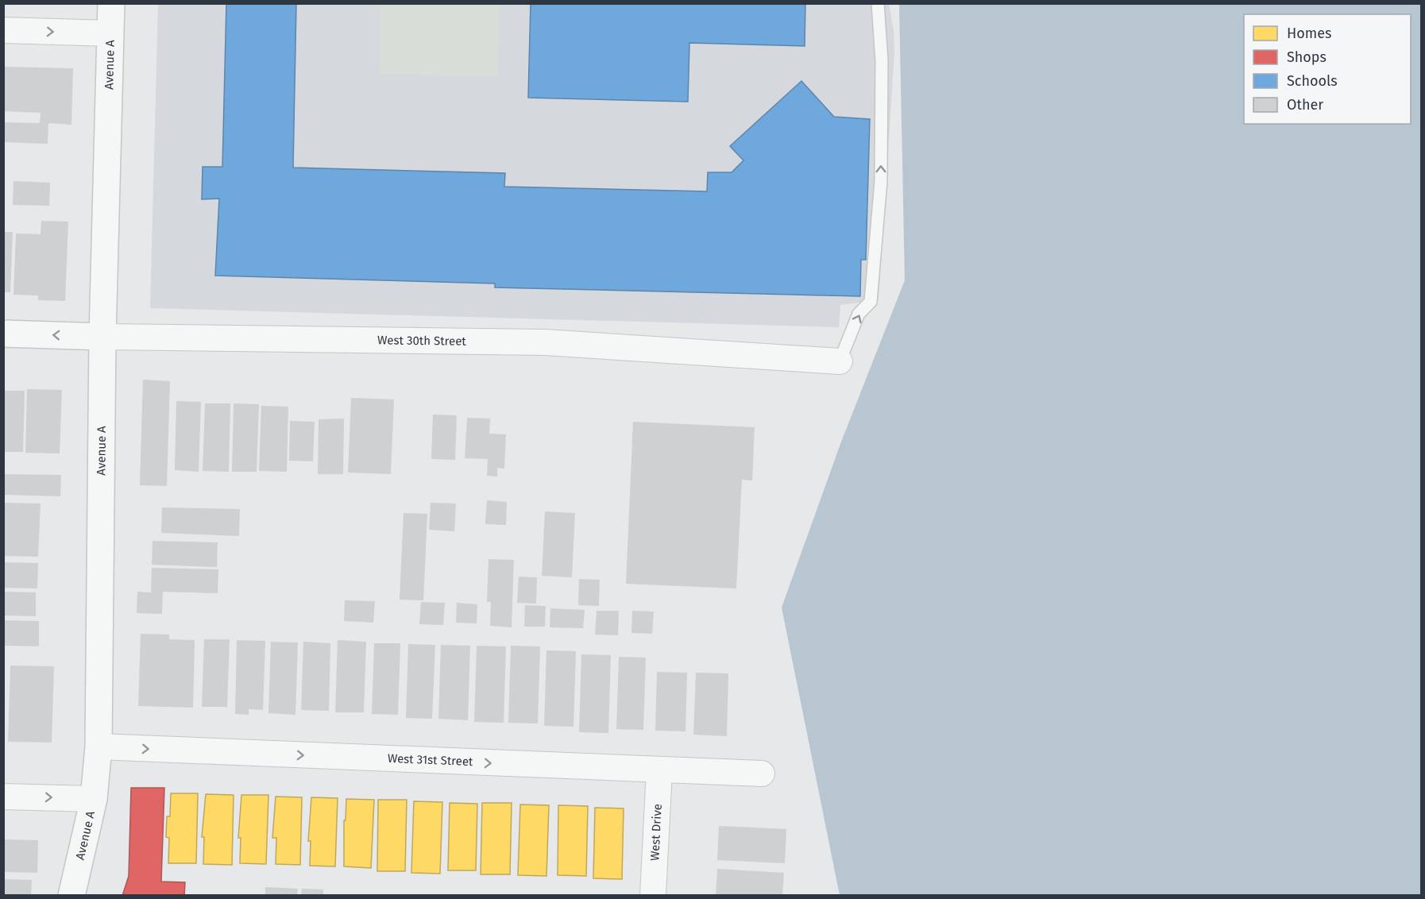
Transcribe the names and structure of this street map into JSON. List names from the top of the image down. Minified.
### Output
{"streets":{"street":["Avenue A","West 30th Street","West 31st Street","West Drive"]},"crossings":[["Avenue A","West 30th Street"],["Avenue A","West 31st Street"],["West 31st Street","West Drive"]],"one_way":["West 31st Street"],"legend":["Homes","Shops","Schools","Other"]}
